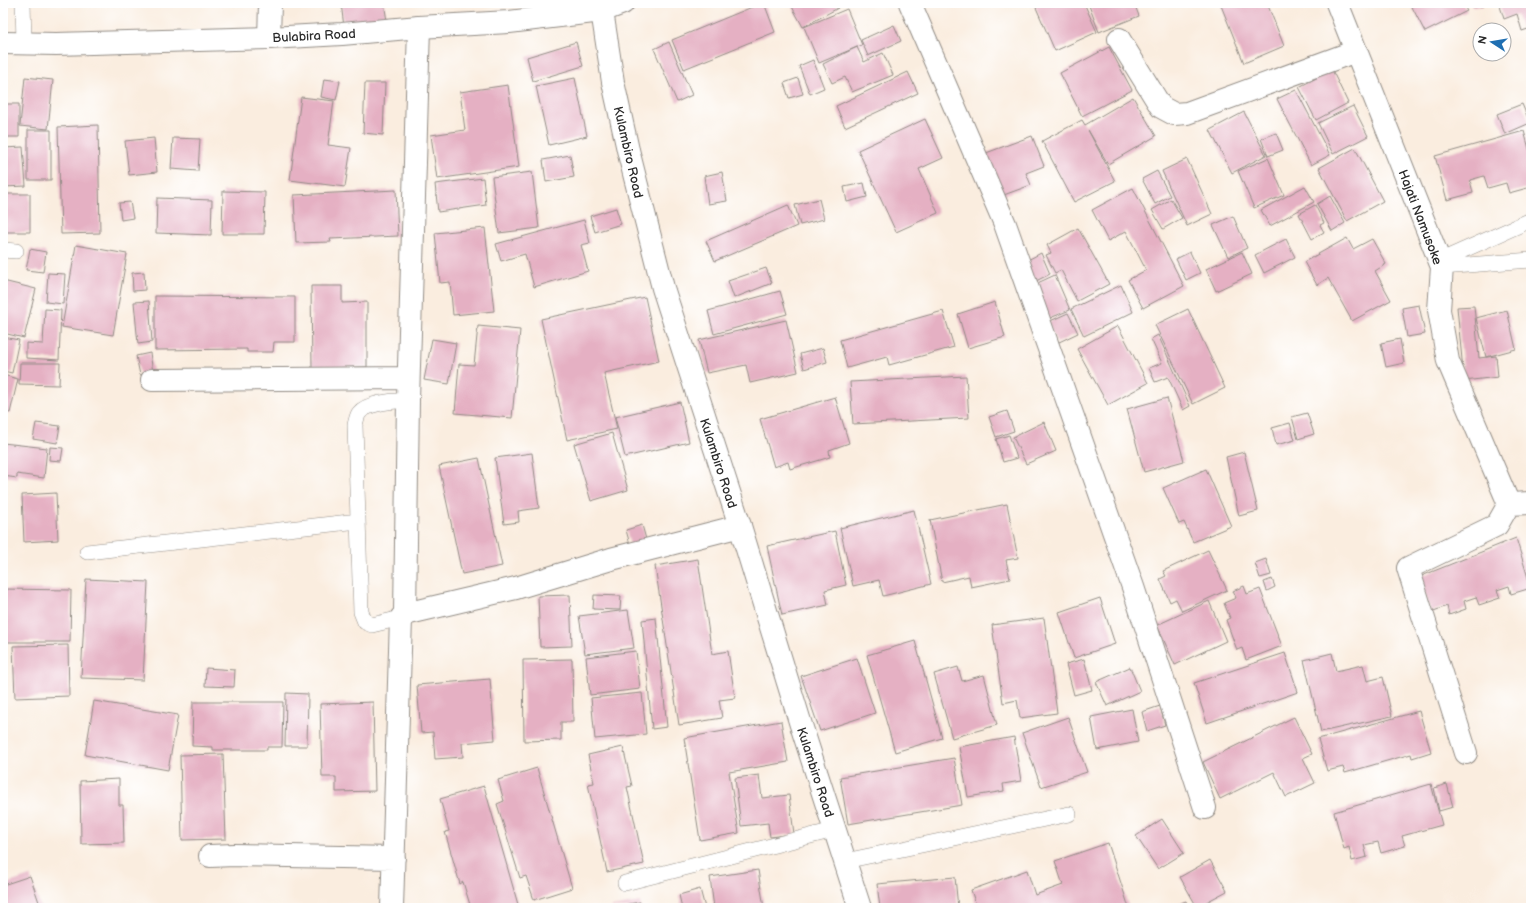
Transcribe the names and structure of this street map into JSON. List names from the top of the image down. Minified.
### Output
{"streets":{"street":["Bulabira Road","Kulambiro Road","Hajati Namusoke"]},"crossings":[["Bulabira Road","Kulambiro Road"]],"north":"left"}
